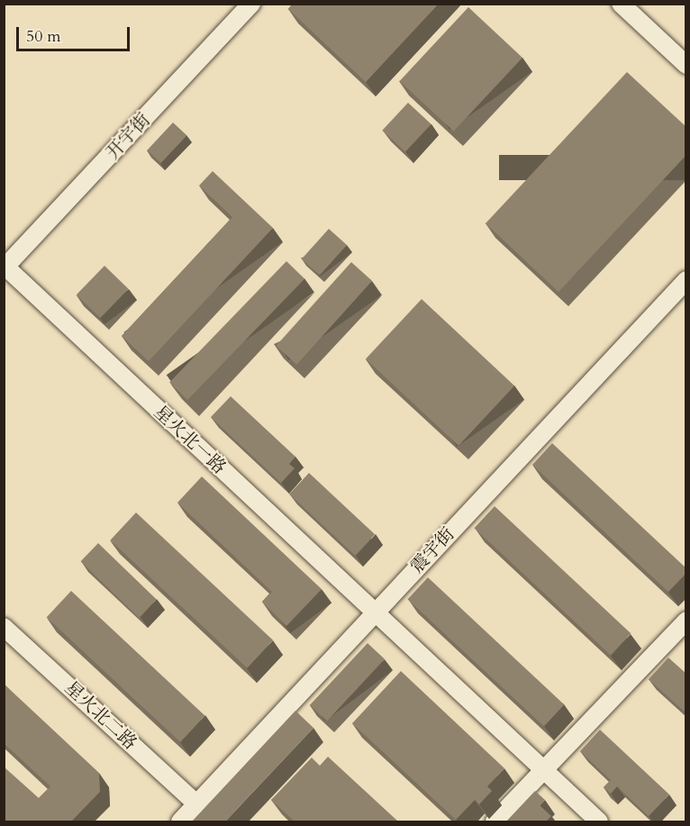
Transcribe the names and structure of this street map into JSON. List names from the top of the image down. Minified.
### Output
{"streets":{"street":["开宇街","星火北一路","震宇街","星火北二路"]},"crossings":[["开宇街","星火北一路"],["星火北一路","震宇街"],["震宇街","星火北二路"]],"scale_bar":"50 m"}
